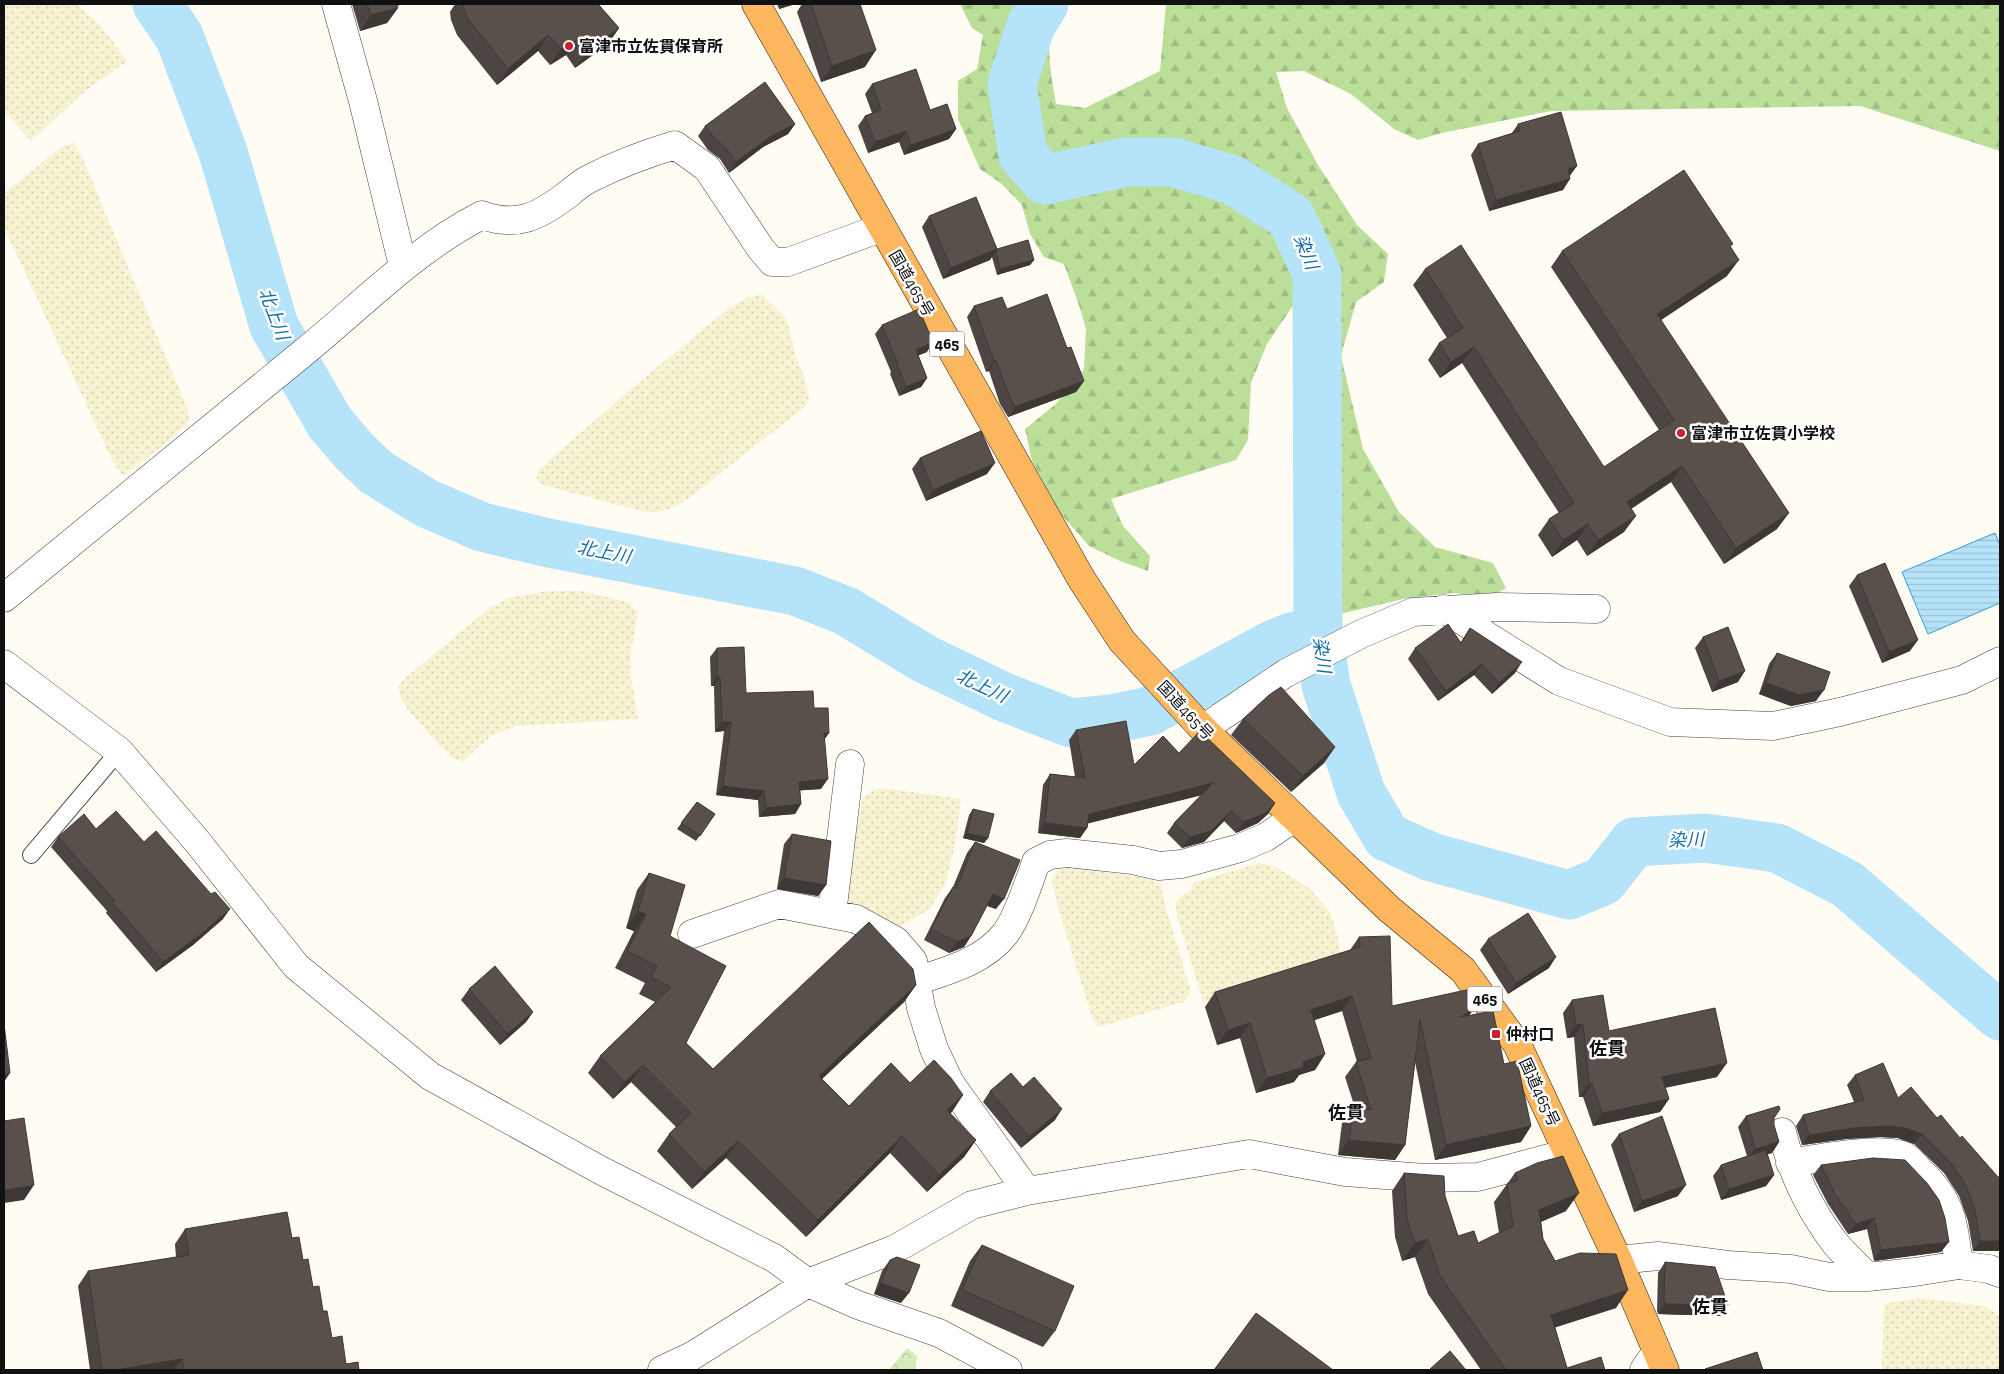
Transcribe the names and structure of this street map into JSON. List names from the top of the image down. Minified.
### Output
{"streets":{"highway":["国道465号","465"]},"districts":["佐貫","佐貫","佐貫"],"water":["染川","北上川"],"places":{"other":["富津市立佐貫保育所","富津市立佐貫小学校"],"transit":["仲村口"]}}
